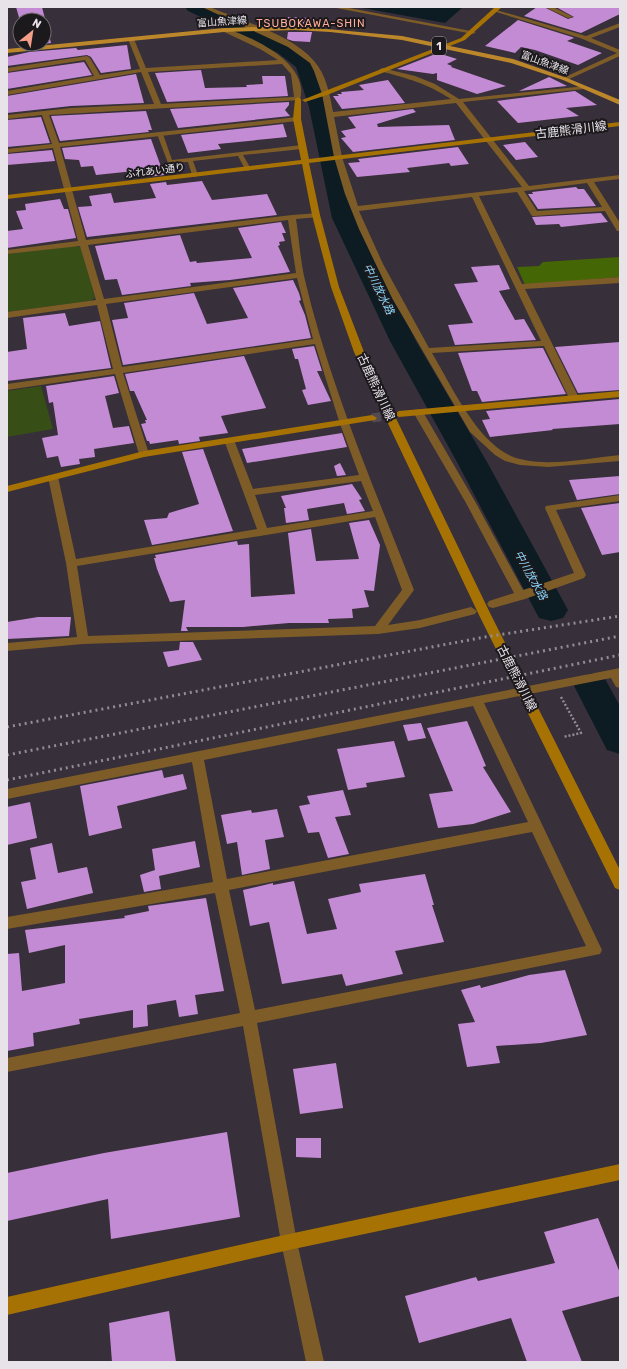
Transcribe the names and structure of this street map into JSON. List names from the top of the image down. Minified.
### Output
{"streets":{"main road":["富山魚津線","1"],"street":["古鹿熊滑川線","ふれあい通り"]},"crossings":[["古鹿熊滑川線","ふれあい通り"]],"districts":["TSUBOKAWA-SHIN"],"water":["中川放水路"],"north":"top right"}
